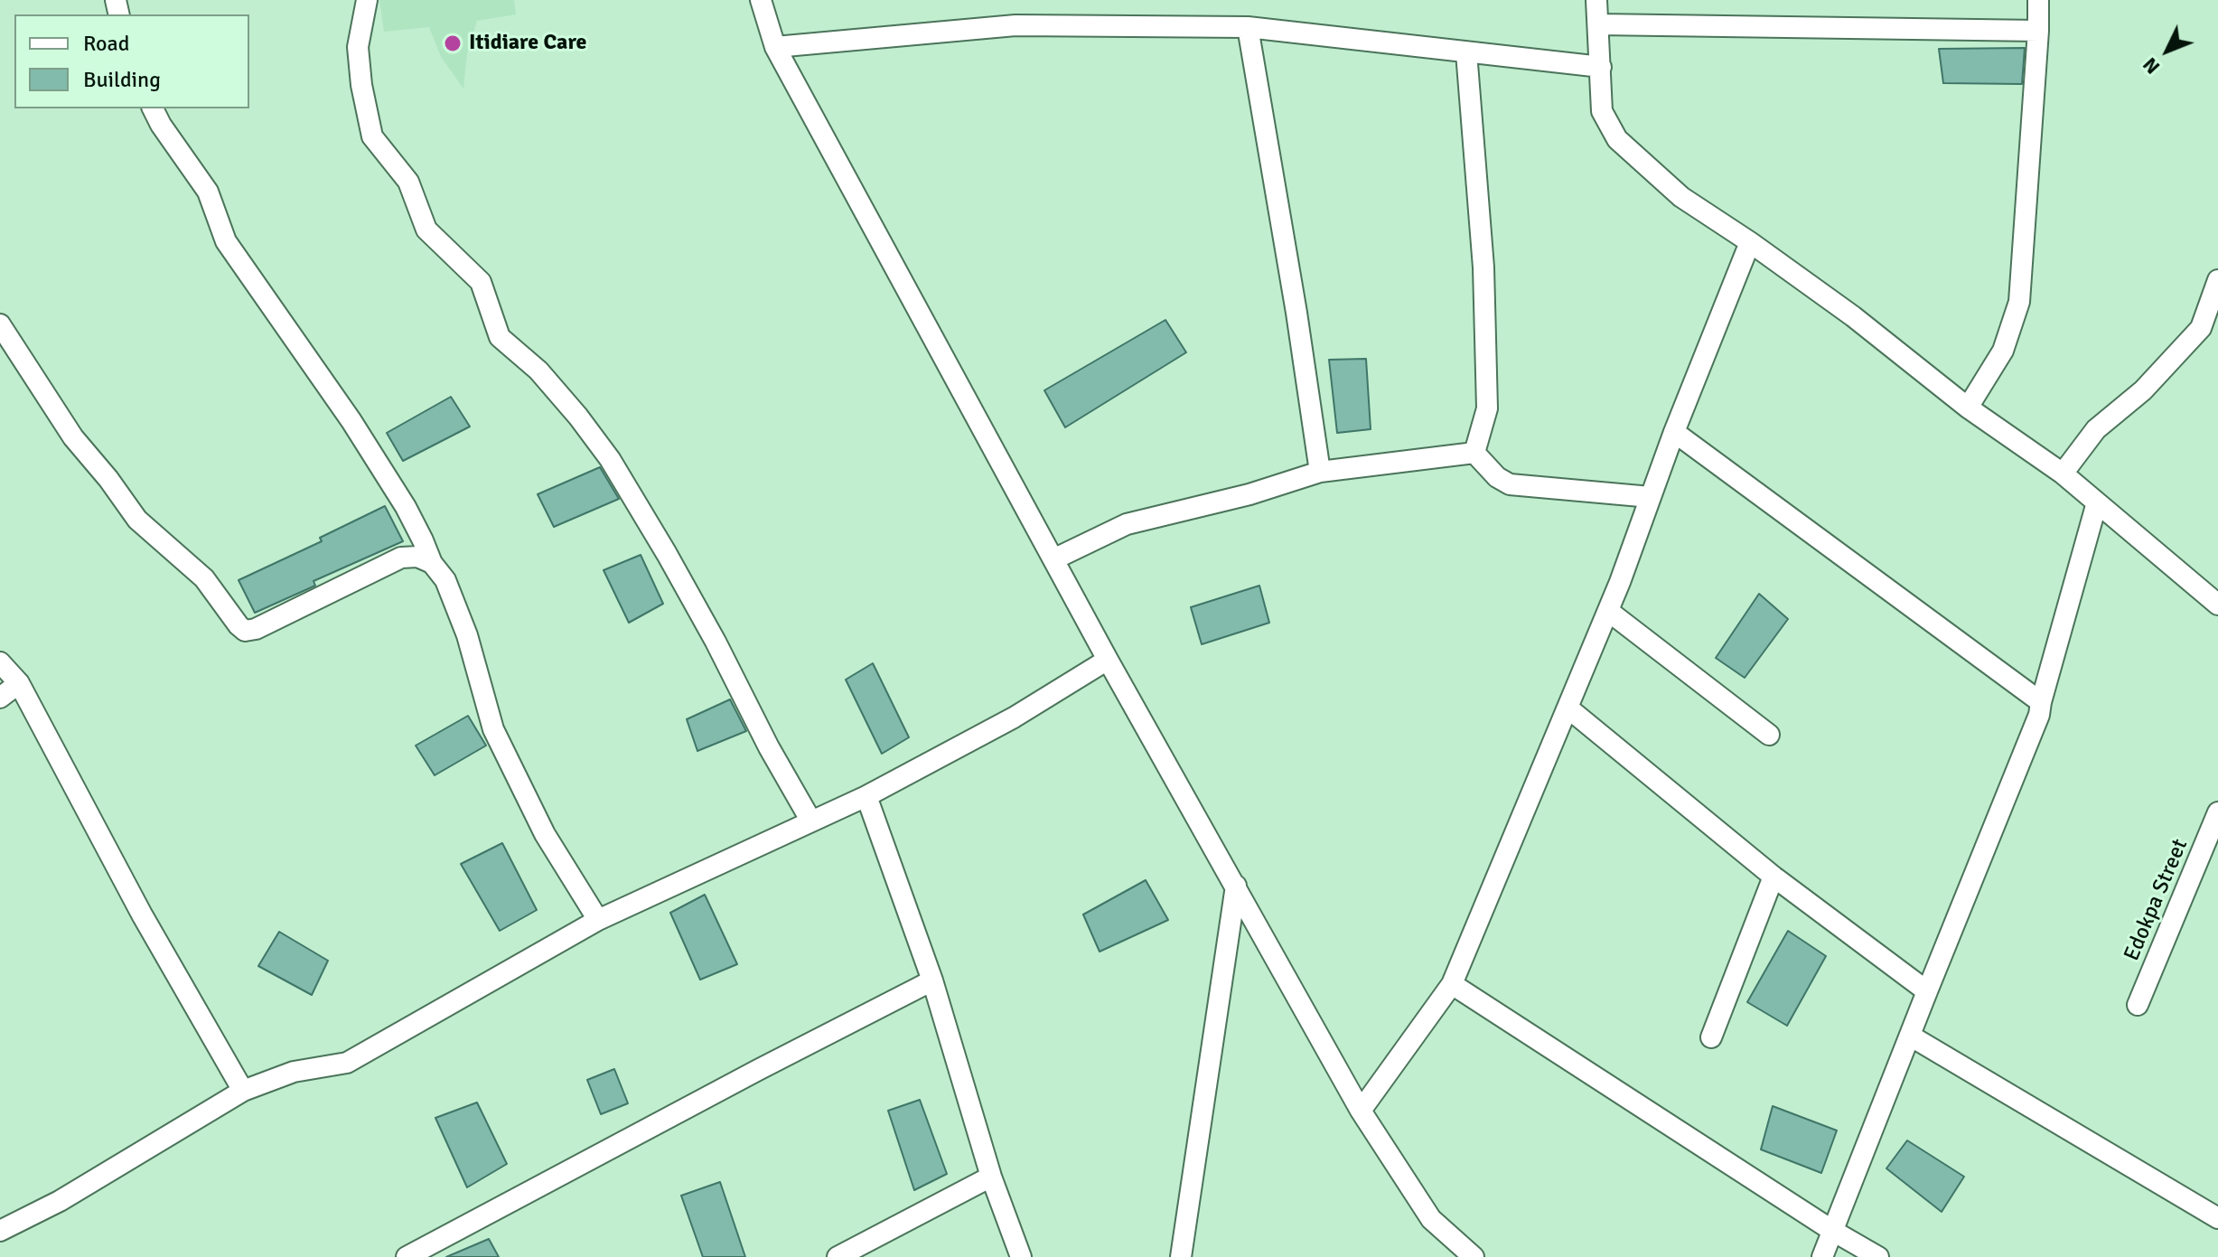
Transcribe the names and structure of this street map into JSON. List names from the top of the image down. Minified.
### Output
{"streets":{"street":["Edokpa Street"]},"places":["Itidiare Care"],"legend":["Road","Building"],"north":"bottom left"}
